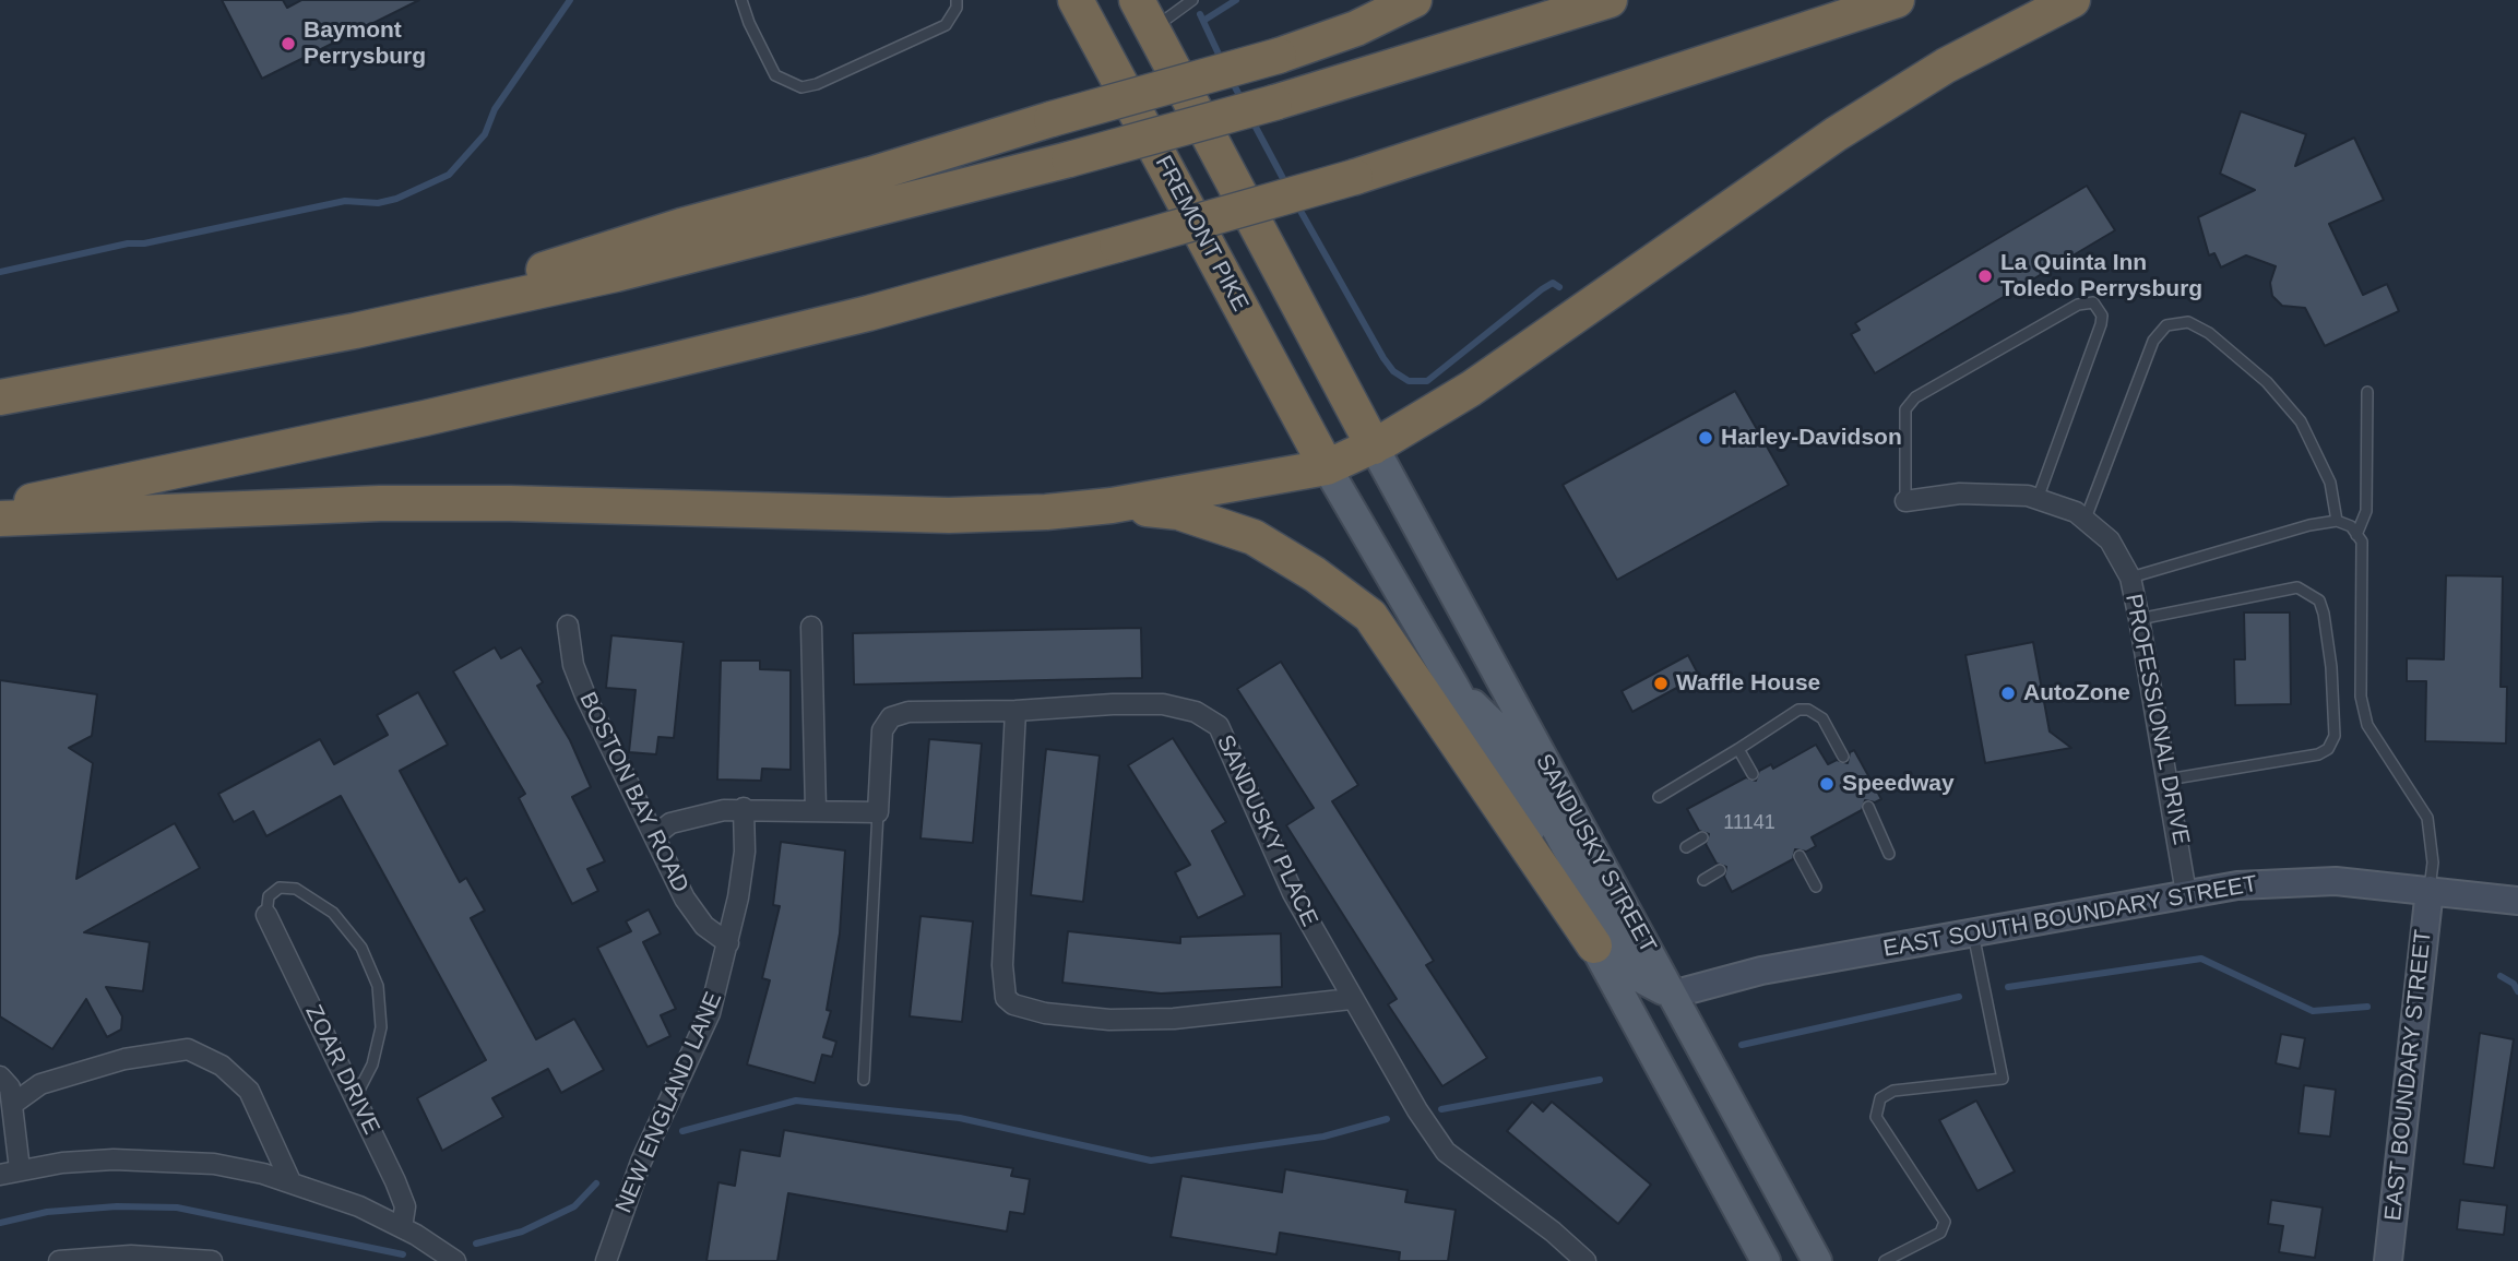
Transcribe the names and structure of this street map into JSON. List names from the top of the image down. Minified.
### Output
{"streets":{"highway":["FREMONT PIKE"],"main road":["SANDUSKY STREET"],"street":["PROFESSIONAL DRIVE","BOSTON BAY ROAD","SANDUSKY PLACE","EAST SOUTH BOUNDARY STREET","ZOAR DRIVE","EAST BOUNDARY STREET","NEW ENGLAND LANE"]},"crossings":[["FREMONT PIKE","SANDUSKY STREET"],["PROFESSIONAL DRIVE","EAST SOUTH BOUNDARY STREET"],["BOSTON BAY ROAD","NEW ENGLAND LANE"],["SANDUSKY STREET","EAST SOUTH BOUNDARY STREET"],["EAST SOUTH BOUNDARY STREET","EAST BOUNDARY STREET"]],"places":["Baymont Perrysburg","La Quinta Inn Toledo Perrysburg","Harley-Davidson","Waffle House","AutoZone","Speedway"],"house_numbers":["11141"]}
